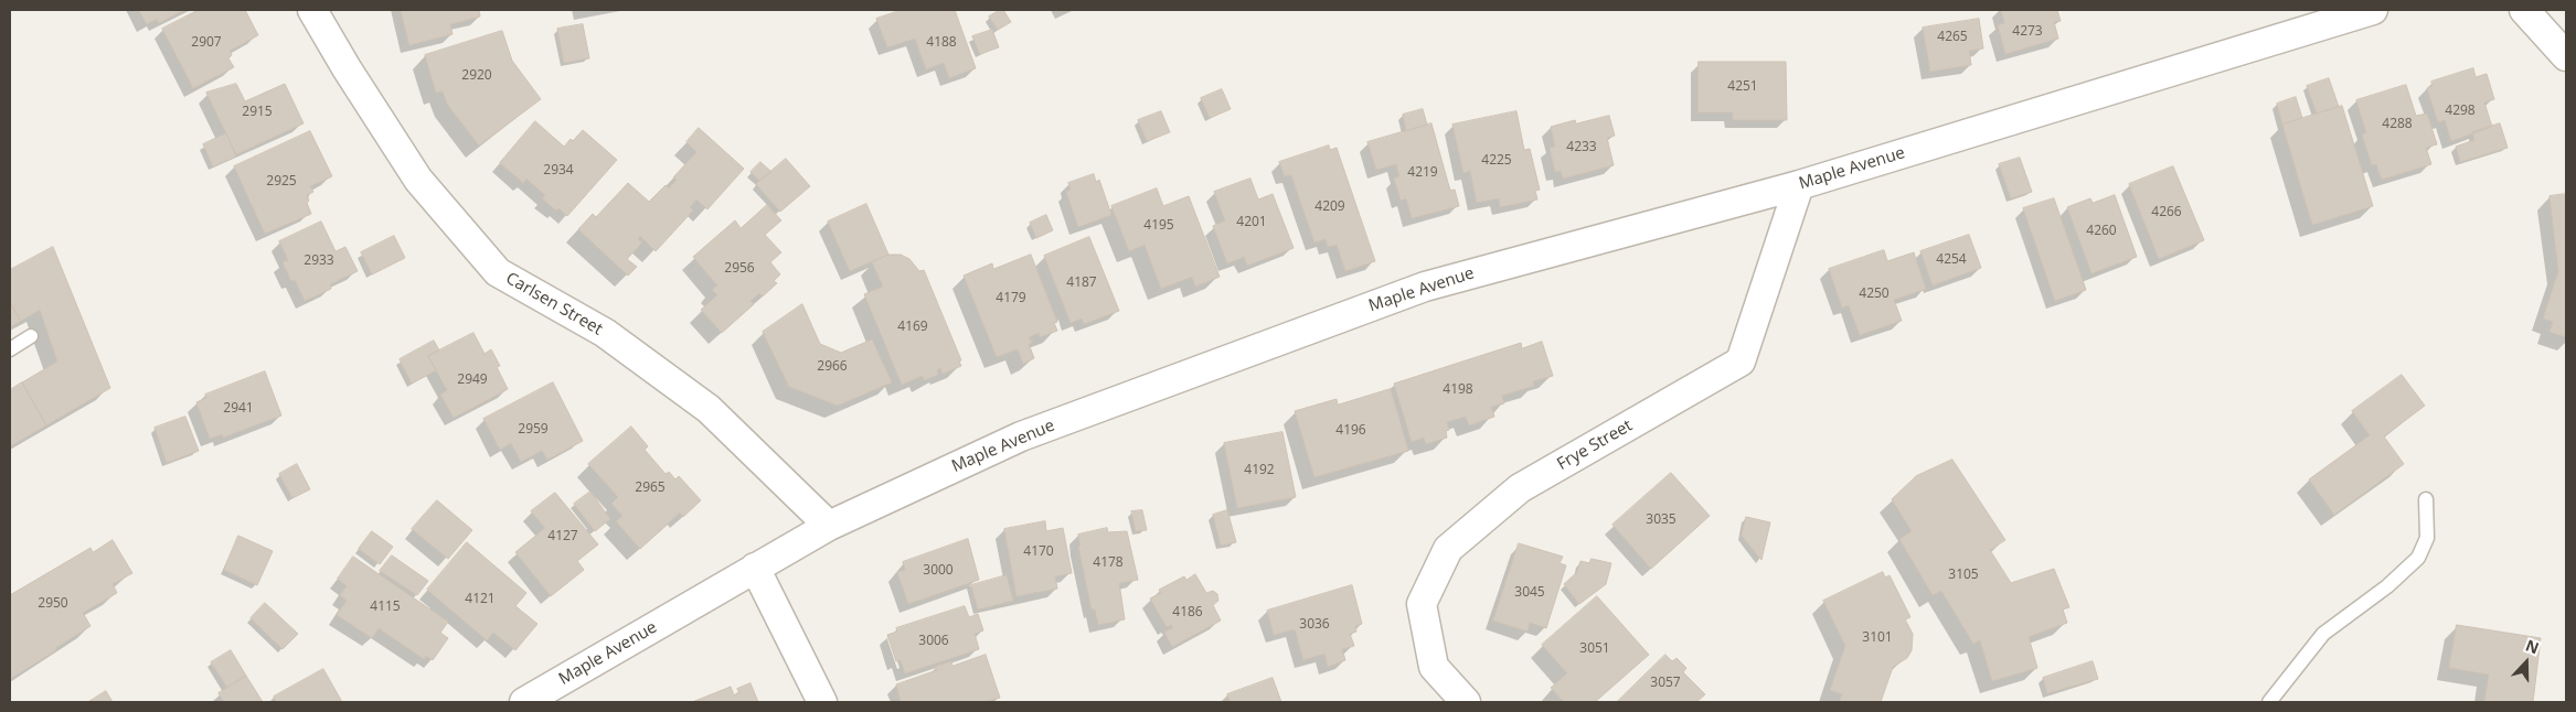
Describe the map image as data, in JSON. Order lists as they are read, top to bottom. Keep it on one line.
{"streets":{"street":["Maple Avenue","Carlsen Street","Frye Street"]},"crossings":[["Maple Avenue","Carlsen Street"],["Maple Avenue","Frye Street"]],"house_numbers":["4273","4265","2907","4188","2920","4251","4298","2915","4288","4233","4225","2934","4219","2925","4209","4266","4201","4195","4260","4254","2933","2956","4187","4250","4179","4169","2966","2949","4198","2941","2959","4196","4192","2965","3035","4127","4170","4178","3000","3105","3045","4121","2950","4115","4186","3036","3101","3006","3051","3057"],"north":"top"}
